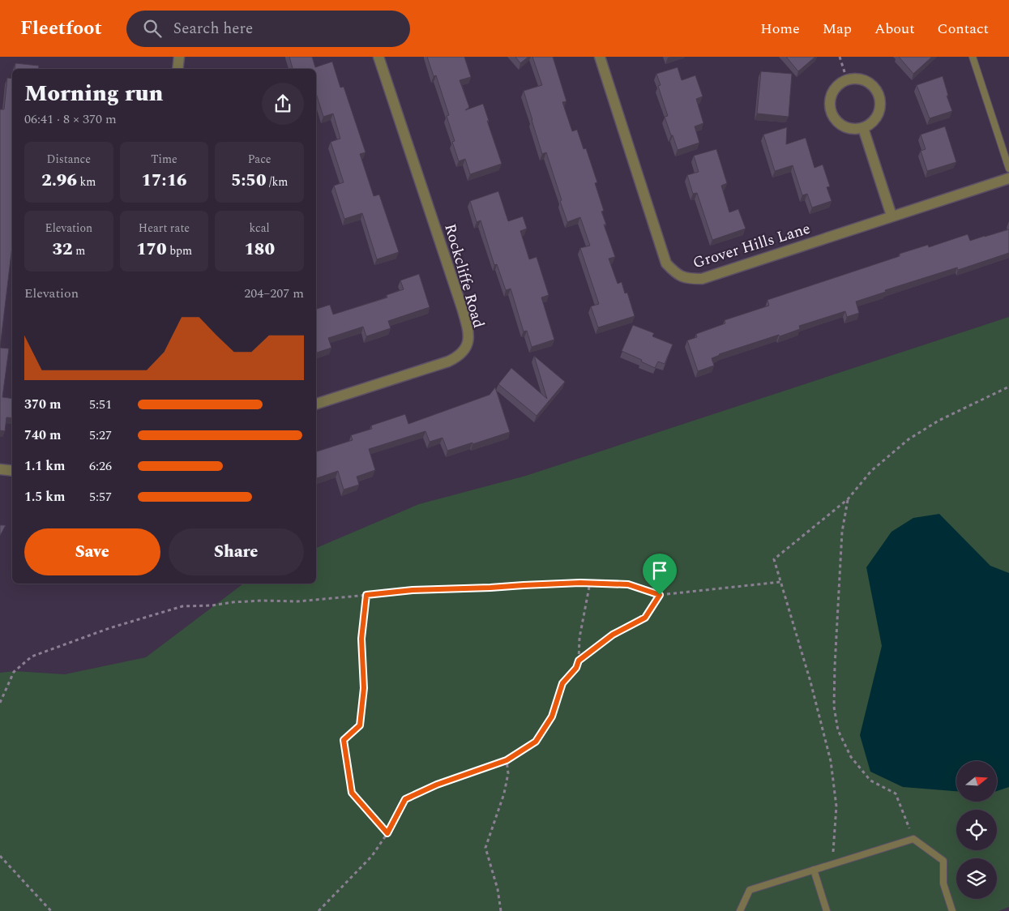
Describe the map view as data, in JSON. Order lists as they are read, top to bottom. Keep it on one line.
{"streets":{"street":["Grover Hills Lane","Rockcliffe Road"]},"north":"right","page":{"header":"Fleetfoot","search":"Search here","nav":["Home","Map","About","Contact"],"heading":["Morning run","06:41 · 8 × 370 m"],"stats":[["Distance","2.96 km"],["Time","17:16"],["Pace","5:50 /km"],["Elevation","32 m"],["Heart rate","170 bpm"],["kcal","180"]],"chart":["Elevation","204–207 m"],"list":[{"name":"370 m","note":"5:51"},{"name":"740 m","note":"5:27"},{"name":"1.1 km","note":"6:26"},{"name":"1.5 km","note":"5:57"}],"buttons":["Save","Share"]}}
